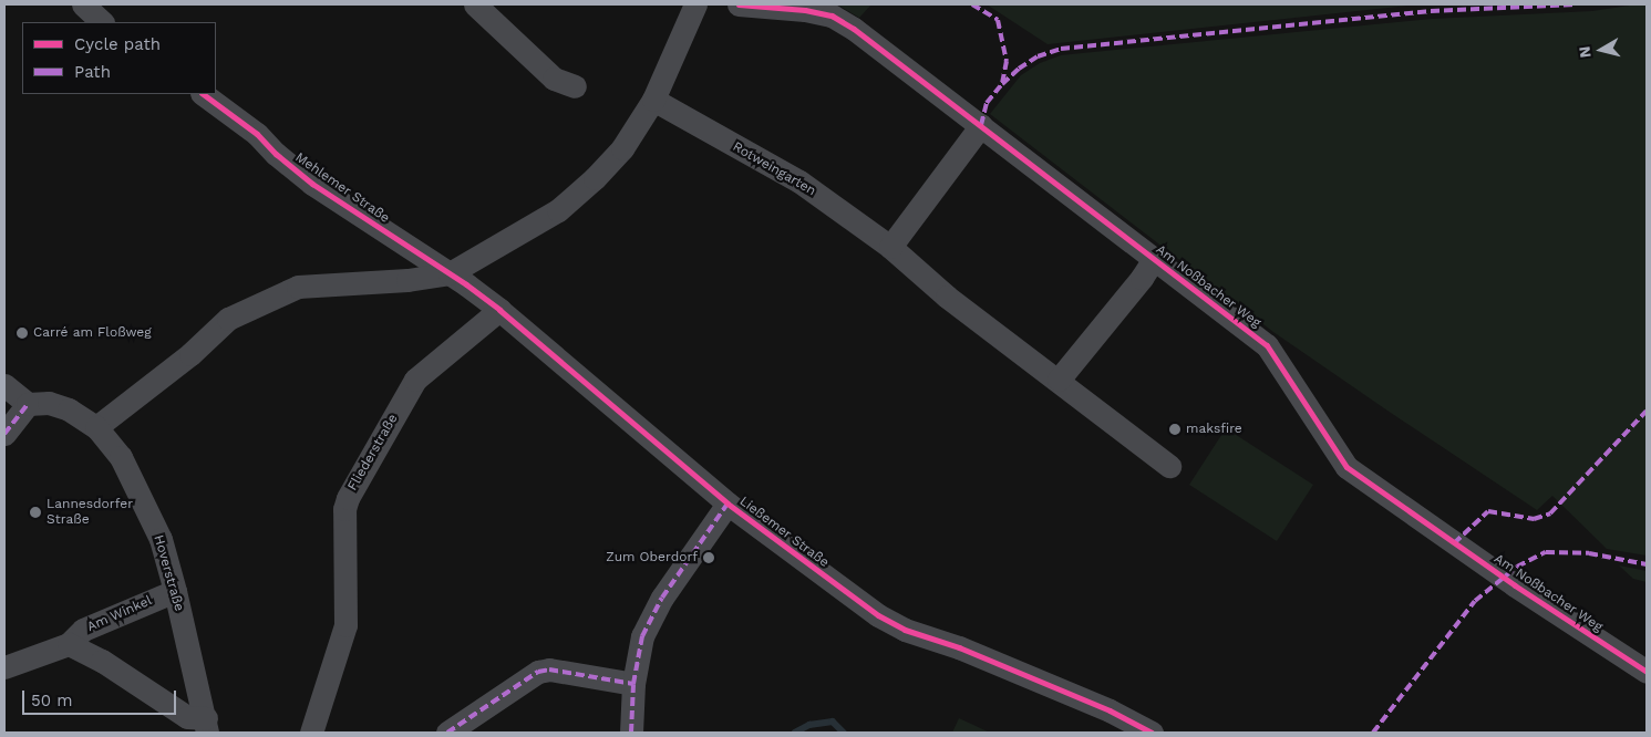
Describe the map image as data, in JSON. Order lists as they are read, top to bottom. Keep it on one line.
{"streets":{"street":["Rotweingarten","Mehlemer Straße","Am Noßbacher Weg","Fliederstraße","Ließemer Straße","Hoverstraße","Am Winkel"]},"crossings":[["Mehlemer Straße","Ließemer Straße"],["Fliederstraße","Ließemer Straße"],["Hoverstraße","Am Winkel"]],"places":["Carré am Floßweg","maksfire","Lannesdorfer Straße","Zum Oberdorf"],"legend":["Cycle path","Path"],"scale_bar":"50 m","north":"left"}
